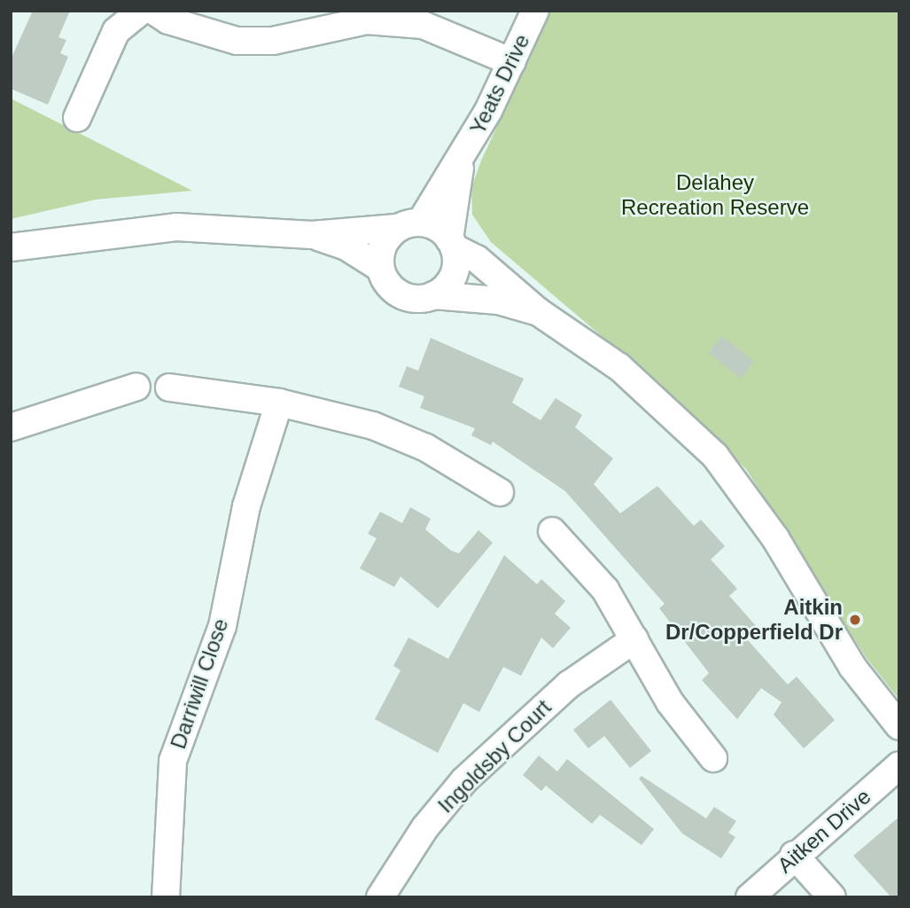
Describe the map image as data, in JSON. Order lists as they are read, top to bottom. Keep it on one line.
{"streets":{"street":["Yeats Drive","Darriwill Close","Ingoldsby Court","Aitken Drive"]},"parks":["Delahey Recreation Reserve"],"places":["Aitkin Dr/Copperfield Dr"]}
